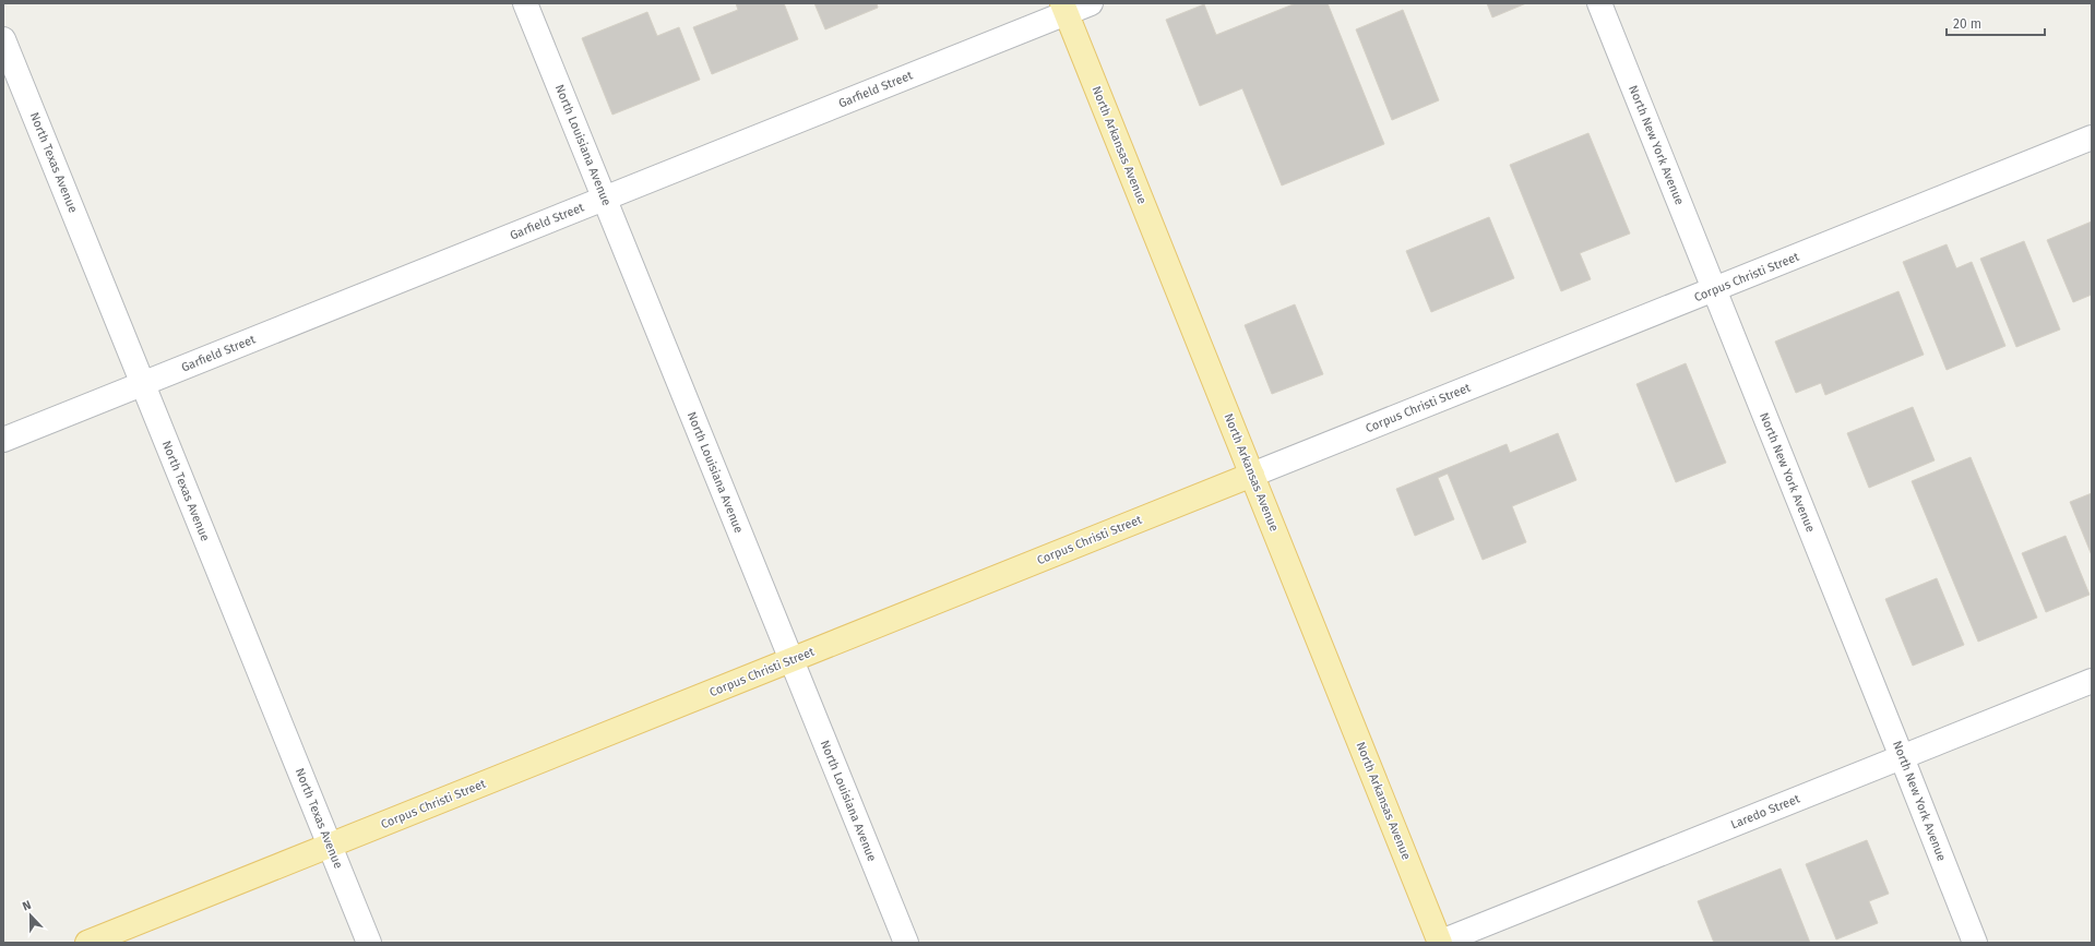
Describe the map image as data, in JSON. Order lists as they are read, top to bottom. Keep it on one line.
{"streets":{"main road":["North Arkansas Avenue","Corpus Christi Street"],"street":["Garfield Street","North Louisiana Avenue","North New York Avenue","North Texas Avenue","Laredo Street"]},"crossings":[["Garfield Street","North Louisiana Avenue"],["Garfield Street","North Arkansas Avenue"],["Garfield Street","North Texas Avenue"],["North Louisiana Avenue","Corpus Christi Street"],["North Arkansas Avenue","Corpus Christi Street"],["North Arkansas Avenue","Laredo Street"],["North New York Avenue","Corpus Christi Street"],["North New York Avenue","Laredo Street"],["North Texas Avenue","Corpus Christi Street"]],"scale_bar":"20 m","north":"top"}
